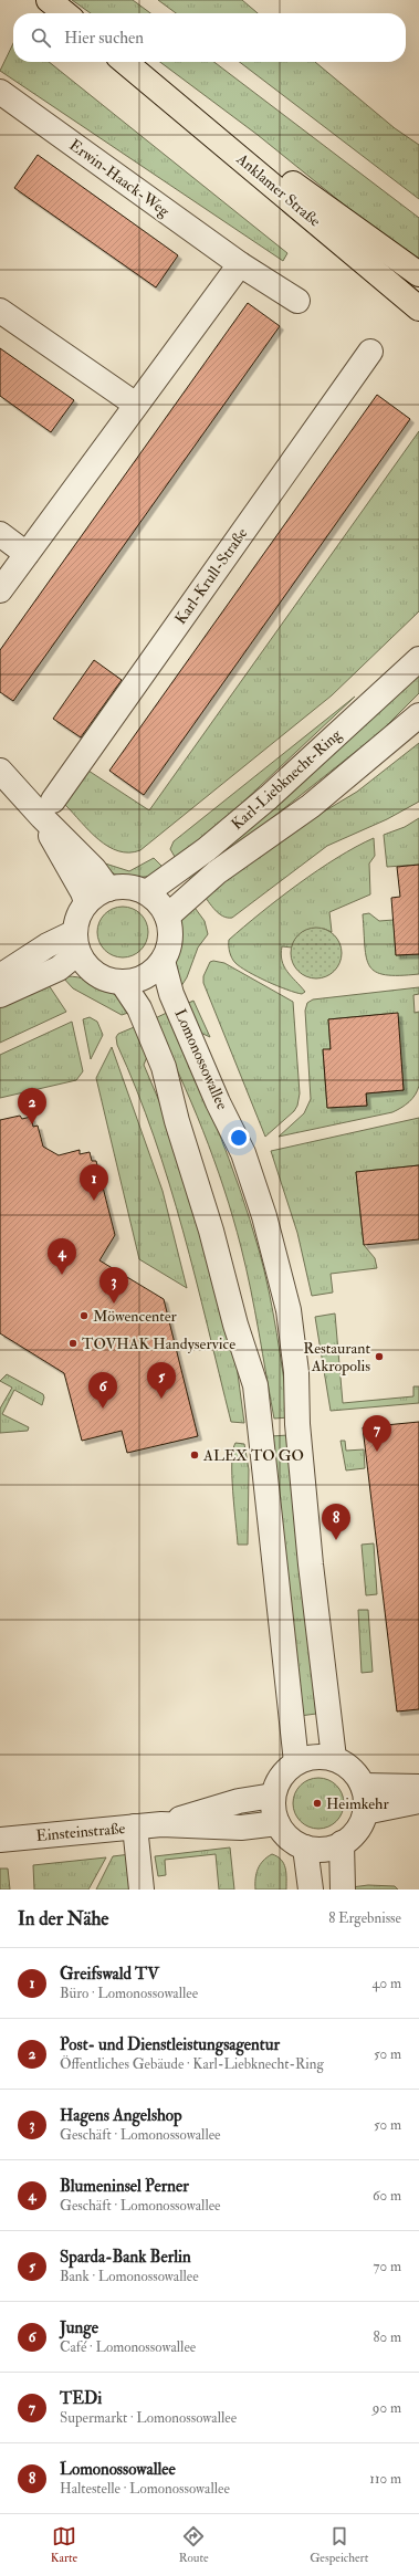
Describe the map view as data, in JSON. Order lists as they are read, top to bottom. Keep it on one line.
{"streets":{"main road":["Anklamer Straße"],"street":["Erwin-Haack-Weg","Karl-Krull-Straße","Karl-Liebknecht-Ring","Lomonossowallee","Einsteinstraße"]},"crossings":[["Karl-Liebknecht-Ring","Lomonossowallee"],["Lomonossowallee","Einsteinstraße"]],"places":["Möwencenter","TOVHAK Handyservice","Restaurant Akropolis","ALEX TO GO","Heimkehr"],"page":{"search":"Hier suchen","pins":["2","1","4","3","5","6","7","8"],"heading":["In der Nähe","8 Ergebnisse"],"list":[{"mark":"1","name":"Greifswald TV","note":"Büro · Lomonossowallee","value":"40 m"},{"mark":"2","name":"Post- und Dienstleistungsagentur","note":"Öffentliches Gebäude · Karl-Liebknecht-Ring","value":"50 m"},{"mark":"3","name":"Hagens Angelshop","note":"Geschäft · Lomonossowallee","value":"50 m"},{"mark":"4","name":"Blumeninsel Perner","note":"Geschäft · Lomonossowallee","value":"60 m"},{"mark":"5","name":"Sparda-Bank Berlin","note":"Bank · Lomonossowallee","value":"70 m"},{"mark":"6","name":"Junge","note":"Café · Lomonossowallee","value":"80 m"},{"mark":"7","name":"TEDi","note":"Supermarkt · Lomonossowallee","value":"90 m"},{"mark":"8","name":"Lomonossowallee","note":"Haltestelle · Lomonossowallee","value":"110 m"}],"nav":["Karte","Route","Gespeichert"]}}
